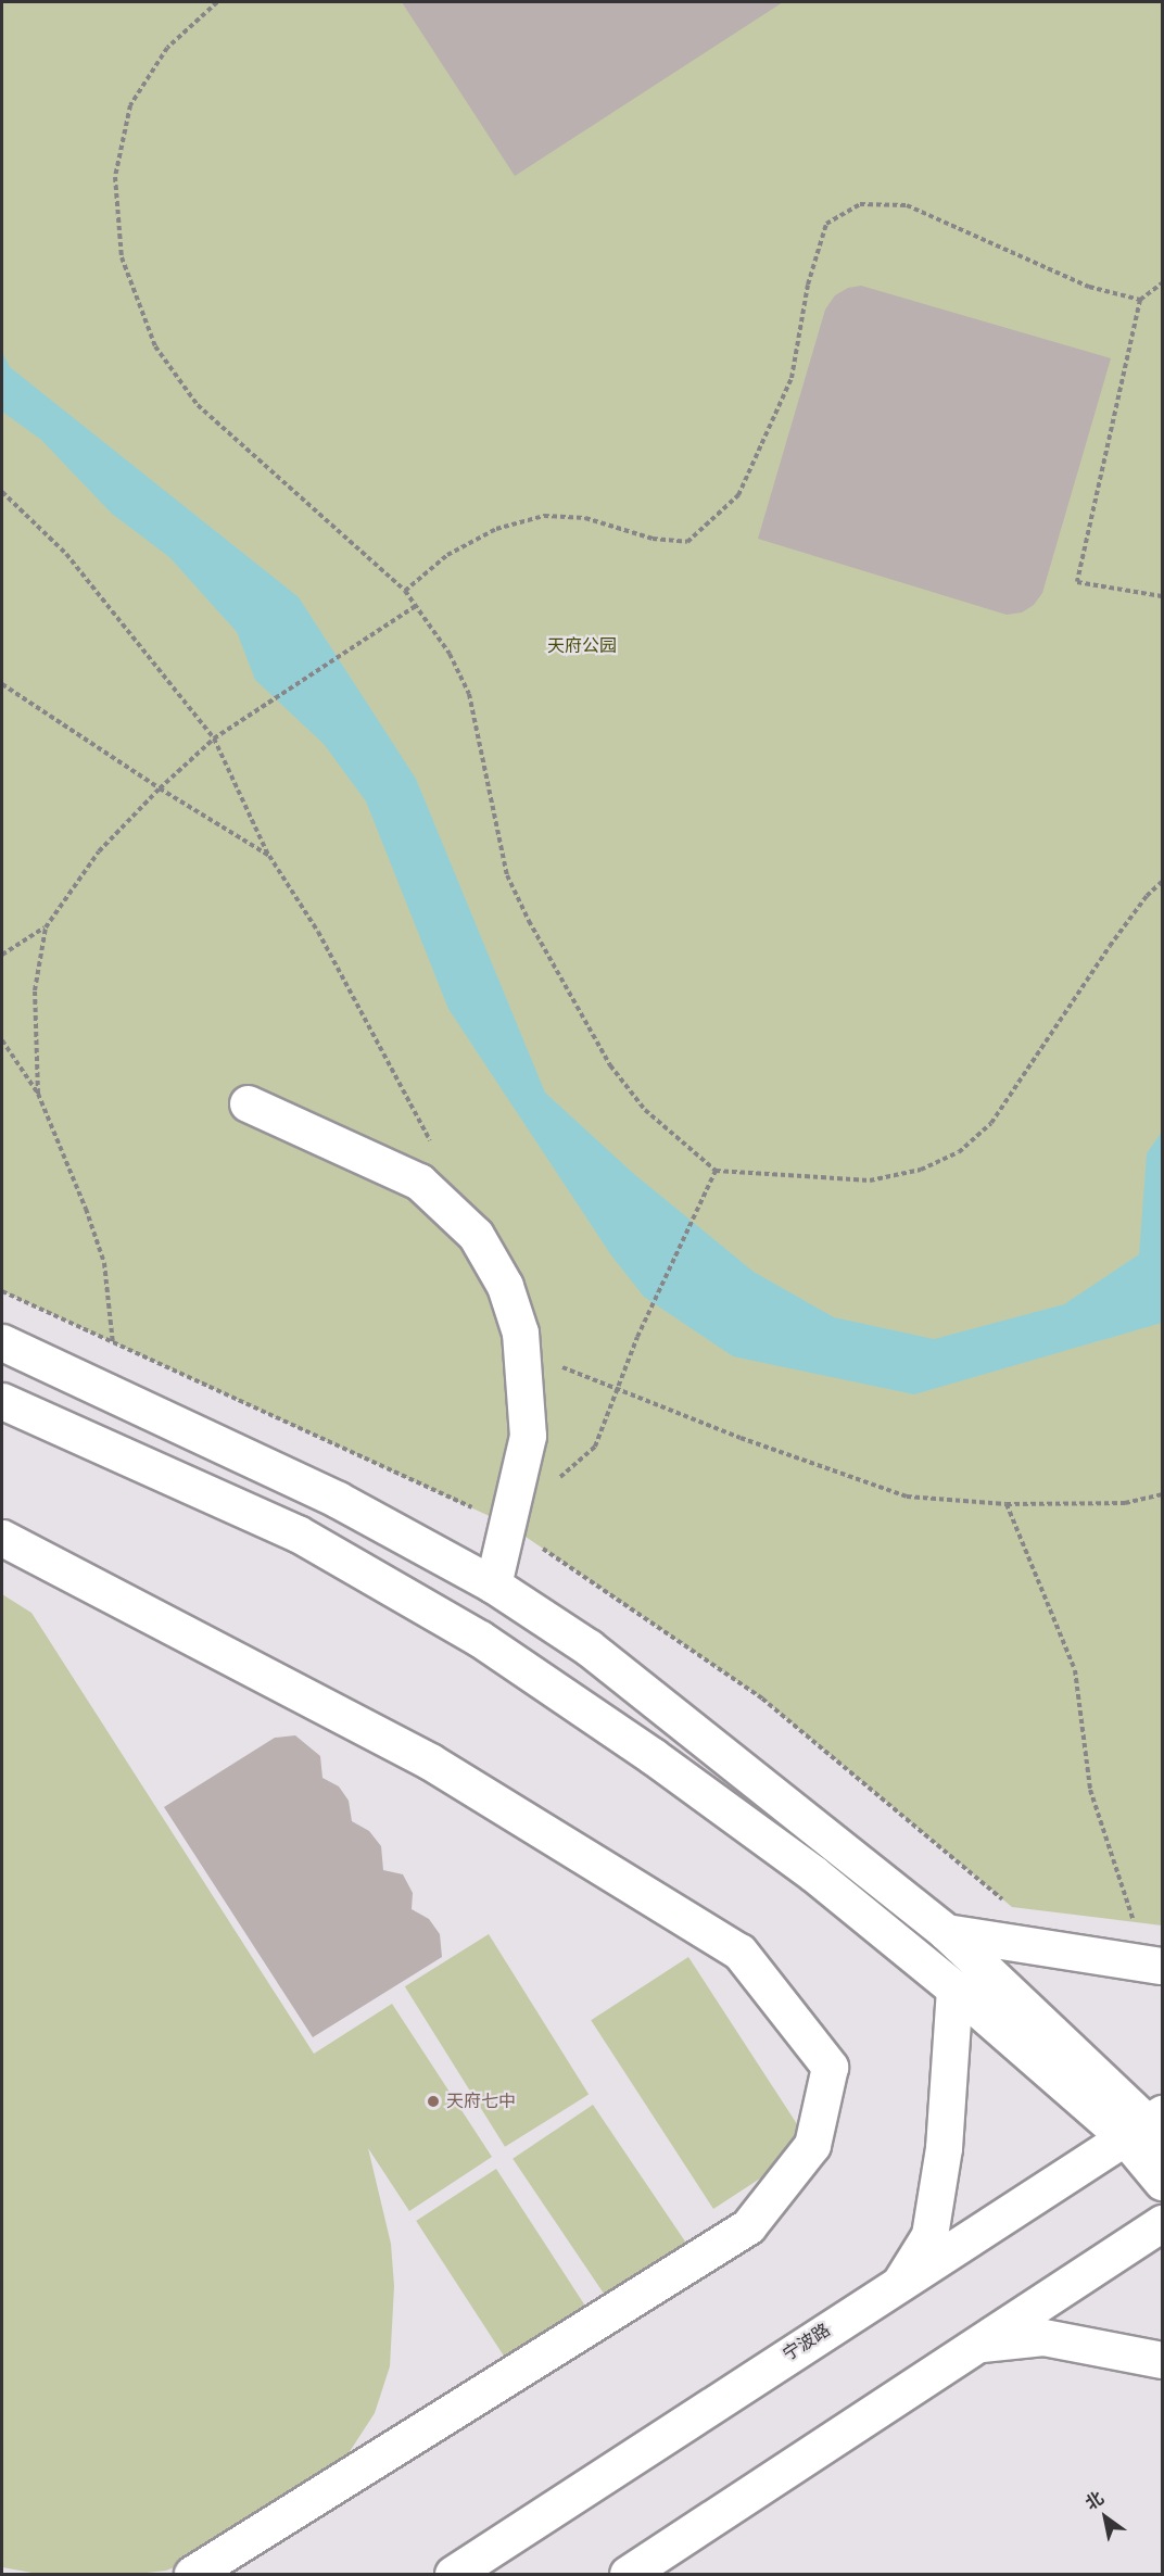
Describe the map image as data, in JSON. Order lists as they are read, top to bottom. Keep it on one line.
{"streets":{"street":["宁波路"]},"parks":["天府公园"],"places":["天府七中"],"north":"top left"}
